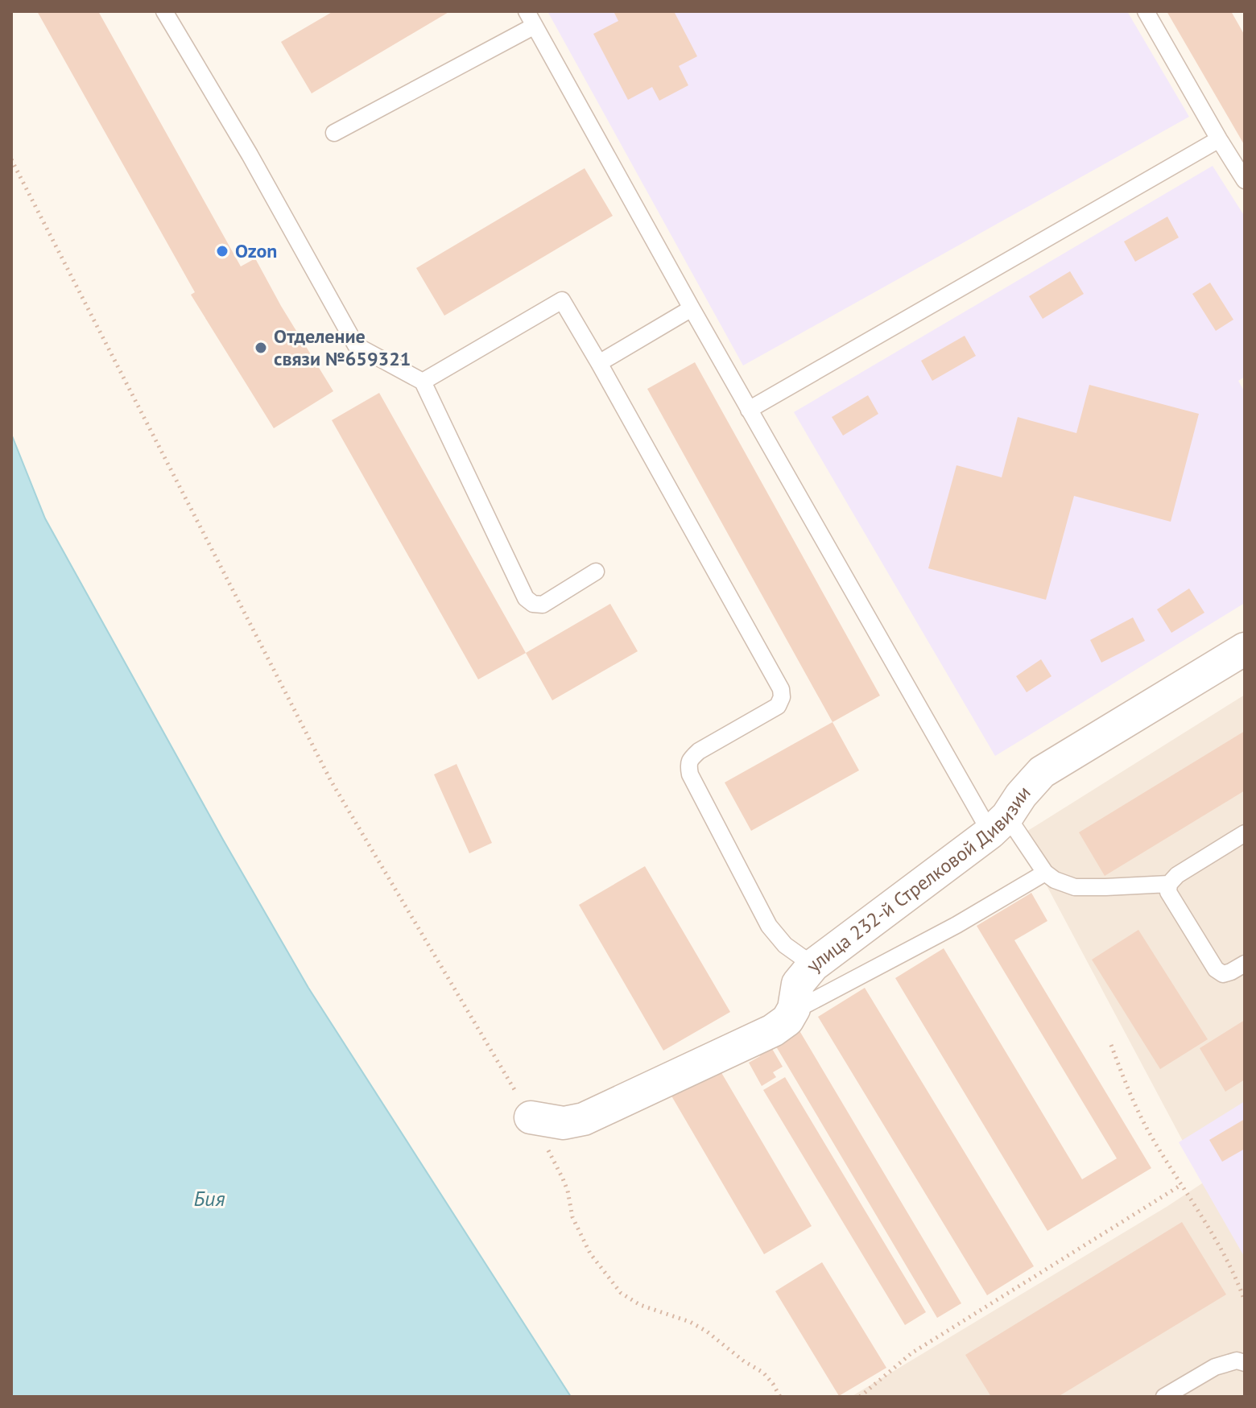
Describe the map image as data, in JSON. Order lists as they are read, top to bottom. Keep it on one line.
{"streets":{"street":["улица 232-й Стрелковой Дивизии"]},"water":["Бия"],"places":["Ozon","Отделение связи №659321"]}
